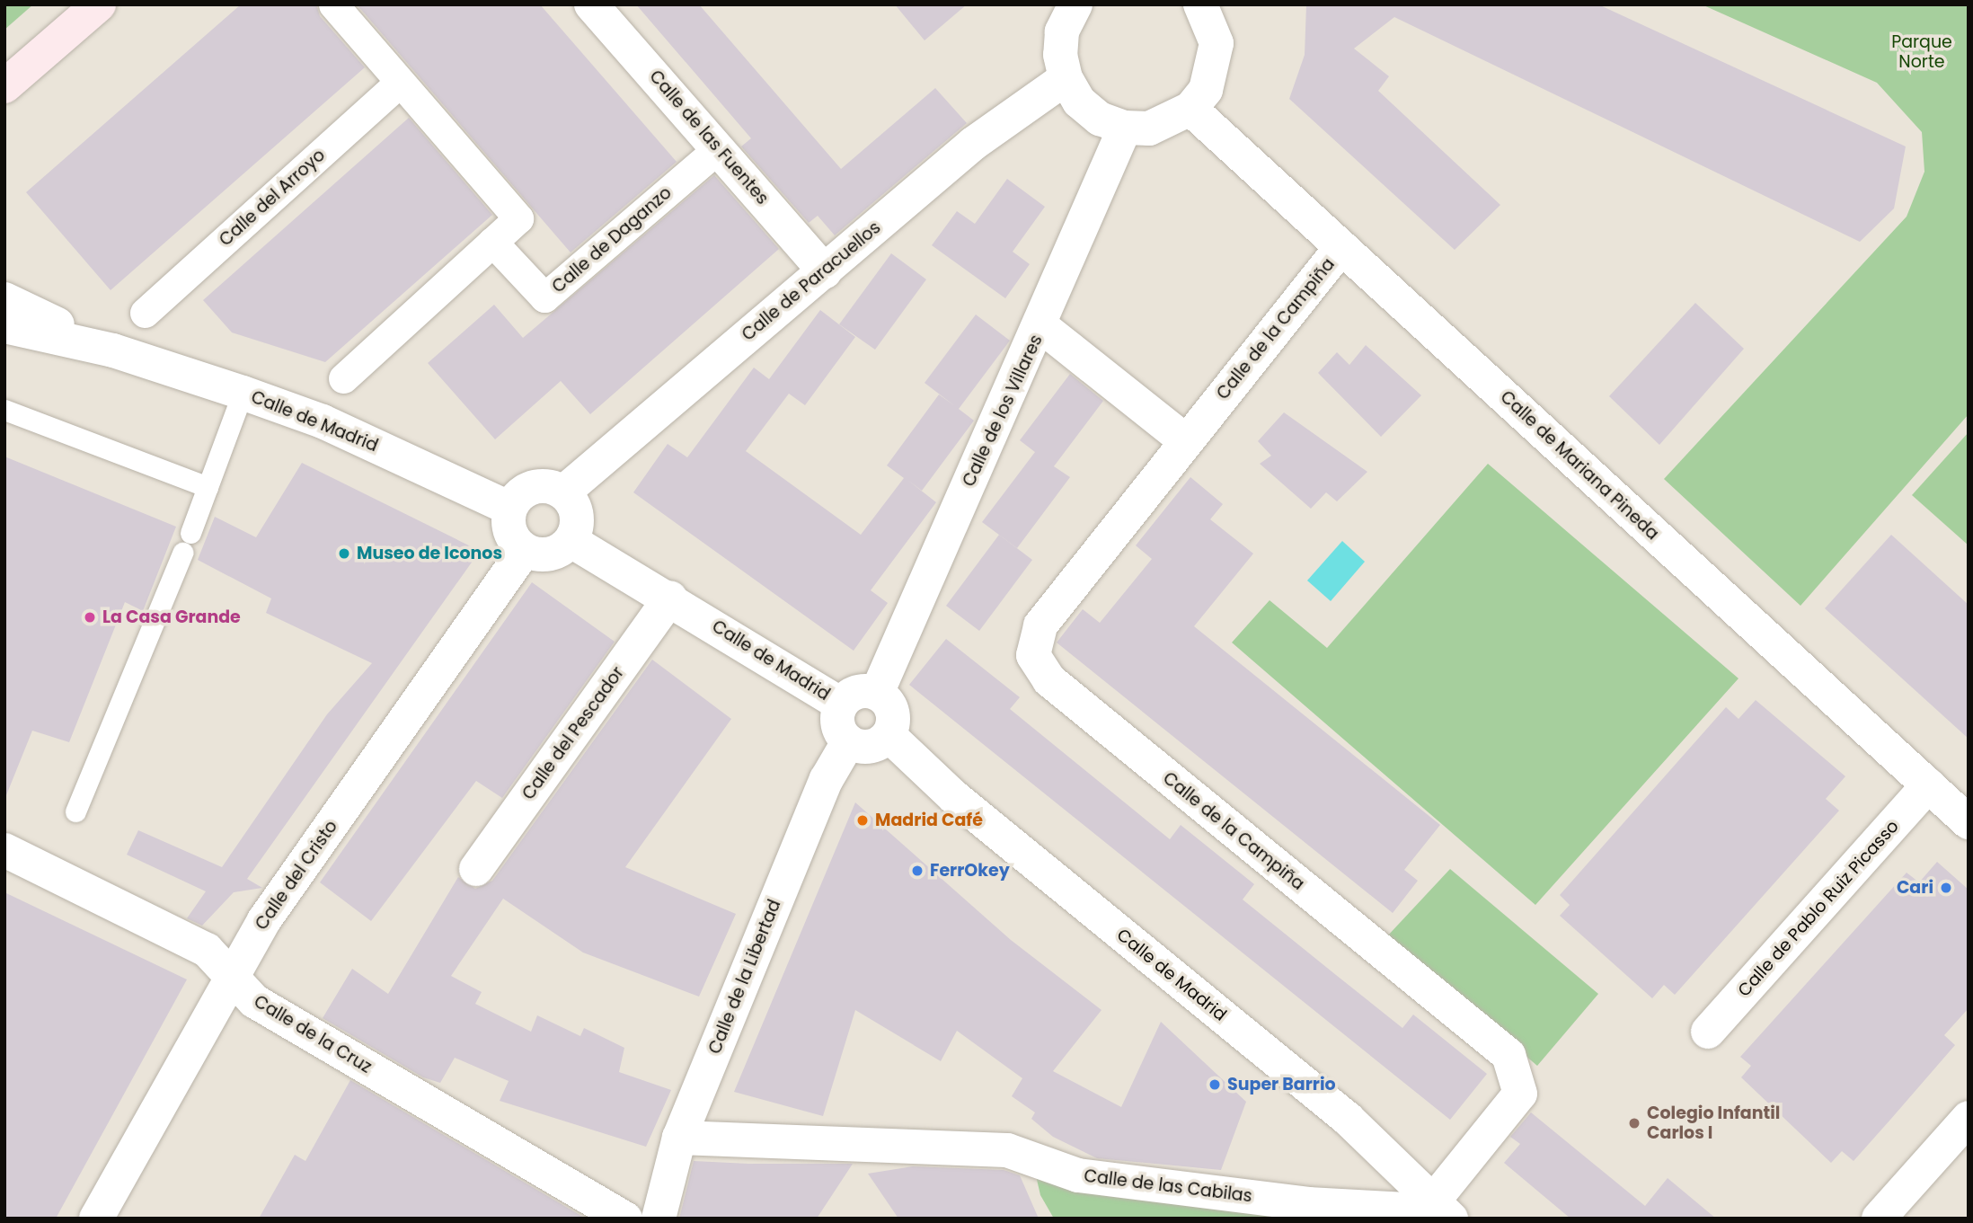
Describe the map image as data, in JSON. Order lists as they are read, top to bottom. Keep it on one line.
{"streets":{"street":["Calle de las Fuentes","Calle del Arroyo","Calle de Daganzo","Calle de Paracuellos","Calle de la Campiña","Calle de los Villares","Calle de Madrid","Calle de Mariana Pineda","Calle del Pescador","Calle del Cristo","Calle de Pablo Ruiz Picasso","Calle de la Libertad","Calle de la Cruz","Calle de las Cabilas"]},"crossings":[["Calle de las Fuentes","Calle de Daganzo"],["Calle de las Fuentes","Calle de Paracuellos"],["Calle de Paracuellos","Calle de Madrid"],["Calle de Paracuellos","Calle del Cristo"],["Calle de la Campiña","Calle de Madrid"],["Calle de la Campiña","Calle de Mariana Pineda"],["Calle de la Campiña","Calle de las Cabilas"],["Calle de los Villares","Calle de Madrid"],["Calle de los Villares","Calle de la Libertad"],["Calle de Madrid","Calle del Pescador"],["Calle de Madrid","Calle del Cristo"],["Calle de Madrid","Calle de la Libertad"],["Calle de Madrid","Calle de las Cabilas"],["Calle de Mariana Pineda","Calle de Pablo Ruiz Picasso"],["Calle del Cristo","Calle de la Cruz"],["Calle de la Libertad","Calle de las Cabilas"]],"parks":["Parque Norte"],"places":["Museo de Iconos","La Casa Grande","Madrid Café","FerrOkey","Cari","Super Barrio","Colegio Infantil Carlos I"]}
